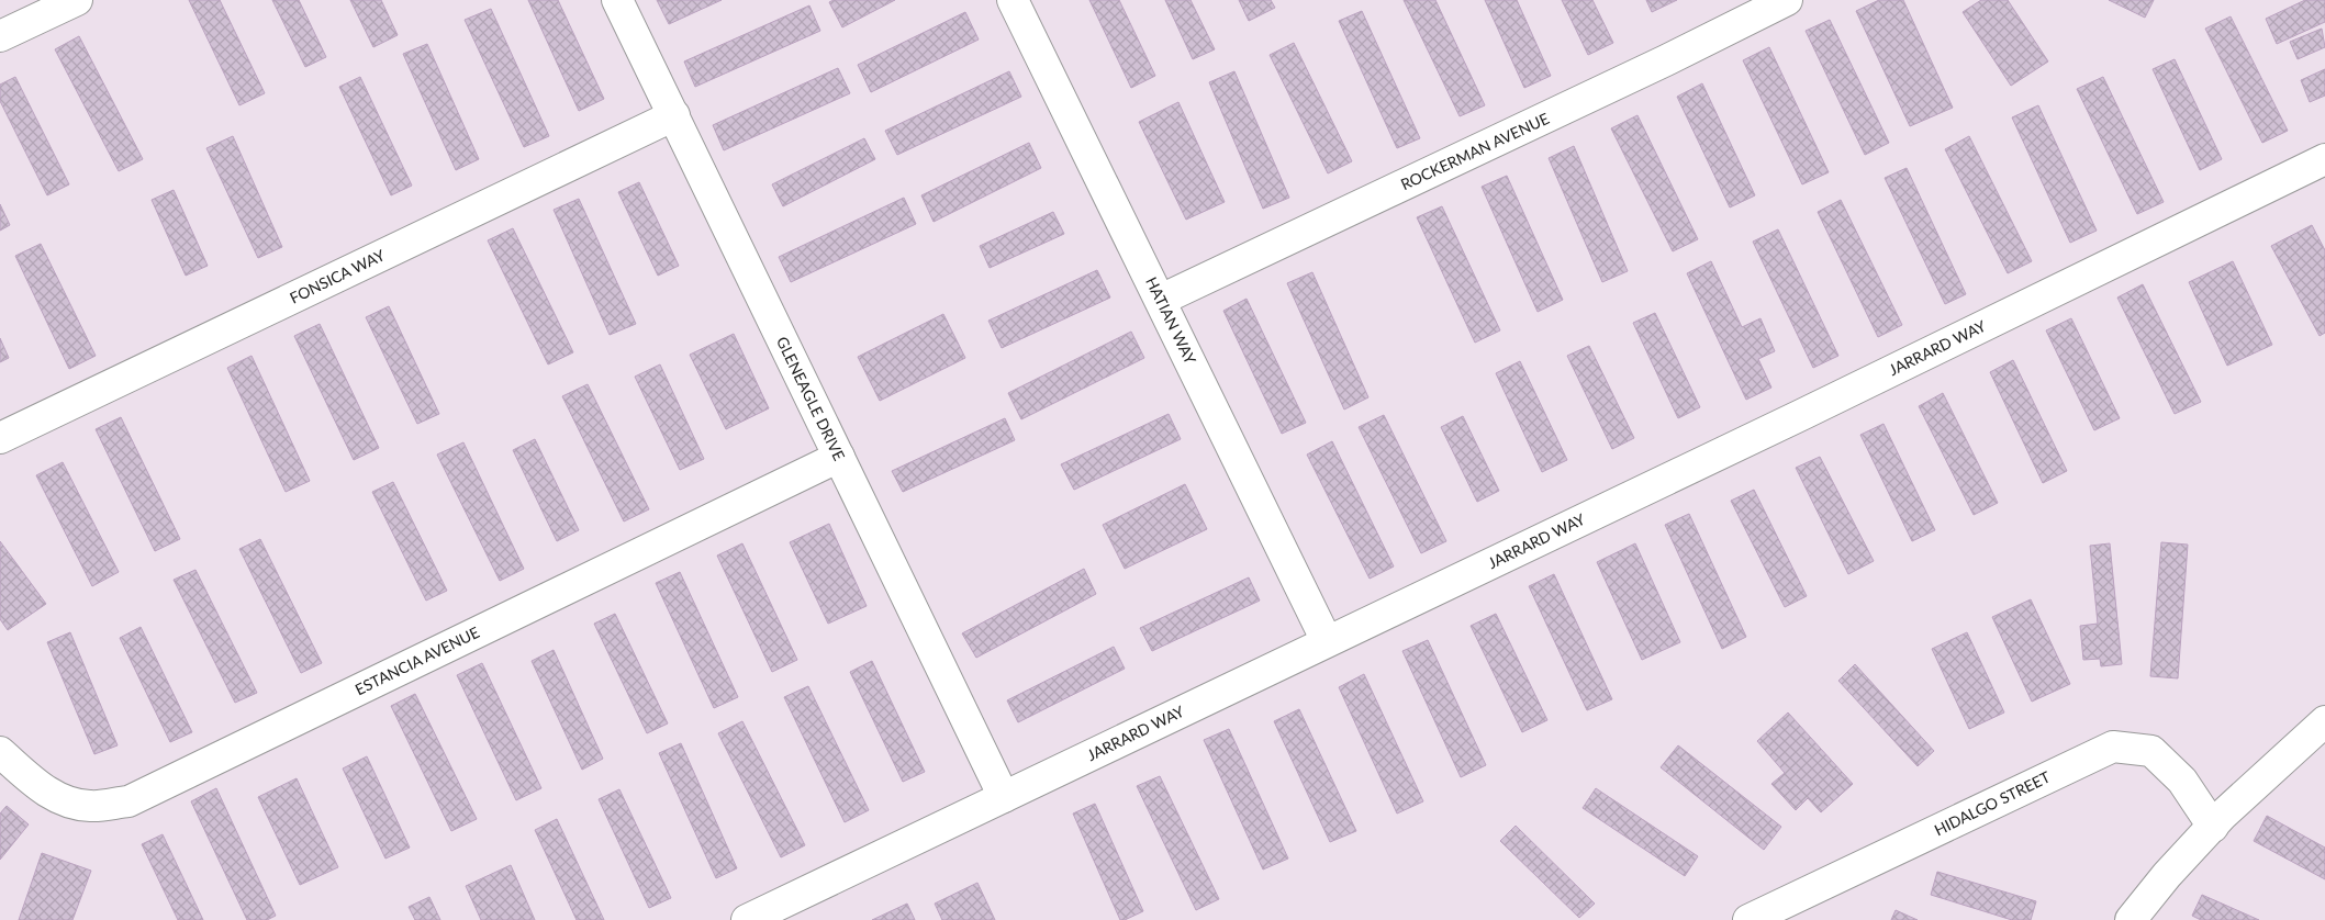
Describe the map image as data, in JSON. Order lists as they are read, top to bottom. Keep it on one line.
{"streets":{"street":["ROCKERMAN AVENUE","FONSICA WAY","HATIAN WAY","JARRARD WAY","GLENEAGLE DRIVE","ESTANCIA AVENUE","HIDALGO STREET"]},"crossings":[["ROCKERMAN AVENUE","HATIAN WAY"],["FONSICA WAY","GLENEAGLE DRIVE"],["HATIAN WAY","JARRARD WAY"],["JARRARD WAY","GLENEAGLE DRIVE"],["GLENEAGLE DRIVE","ESTANCIA AVENUE"]]}
